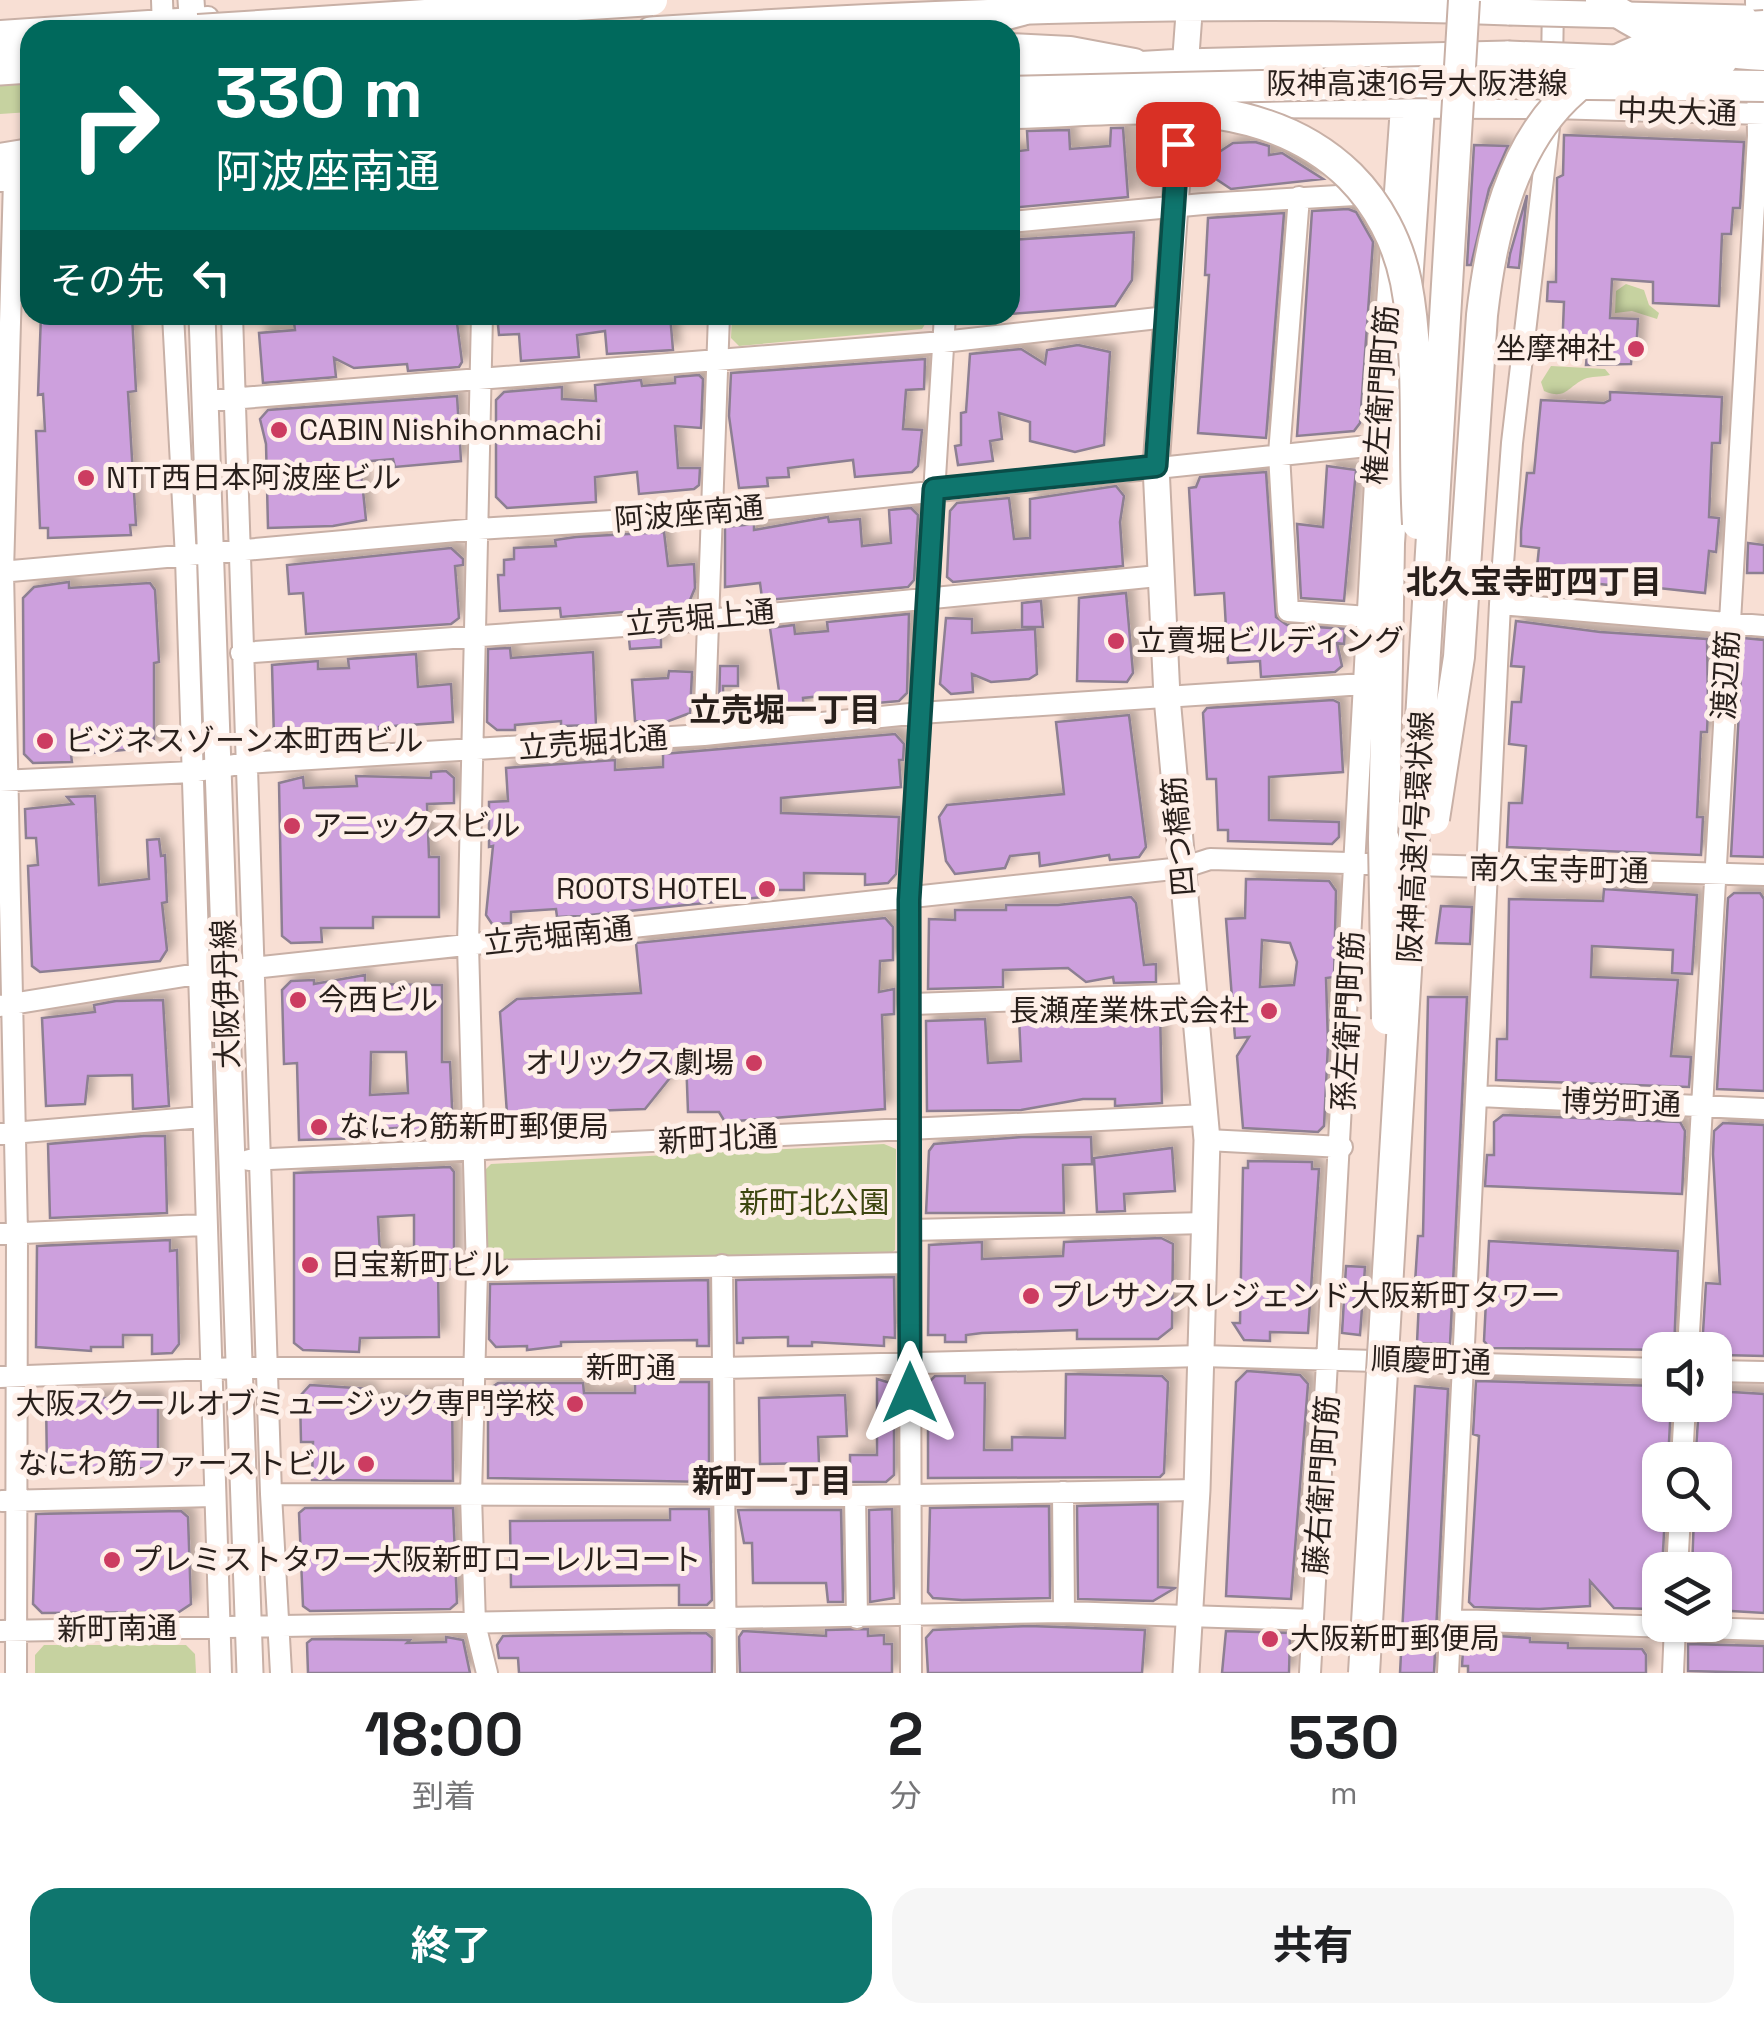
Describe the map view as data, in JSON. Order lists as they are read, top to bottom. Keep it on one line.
{"streets":{"highway":["阪神高速16号大阪港線","阪神高速1号環状線"],"main road":["中央大通","四つ橋筋","大阪伊丹線"],"street":["権左衛門町筋","阿波座南通","立売堀上通","渡辺筋","立売堀北通","南久宝寺町通","立売堀南通","孫左衛門町筋","博労町通","新町北通","順慶町通","新町通","藤右衛門町筋","新町南通"]},"crossings":[["阪神高速16号大阪港線","中央大通"],["阪神高速16号大阪港線","渡辺筋"],["中央大通","渡辺筋"],["中央大通","四つ橋筋"],["権左衛門町筋","阿波座南通"],["権左衛門町筋","立売堀北通"],["権左衛門町筋","孫左衛門町筋"],["阿波座南通","四つ橋筋"],["阿波座南通","大阪伊丹線"],["立売堀上通","四つ橋筋"],["渡辺筋","南久宝寺町通"],["渡辺筋","博労町通"],["立売堀北通","四つ橋筋"],["立売堀北通","大阪伊丹線"],["立売堀北通","孫左衛門町筋"],["四つ橋筋","立売堀南通"],["四つ橋筋","新町北通"],["四つ橋筋","順慶町通"],["四つ橋筋","新町通"],["四つ橋筋","新町南通"],["南久宝寺町通","立売堀南通"],["南久宝寺町通","孫左衛門町筋"],["立売堀南通","大阪伊丹線"],["立売堀南通","孫左衛門町筋"],["大阪伊丹線","新町北通"],["大阪伊丹線","新町通"],["大阪伊丹線","新町南通"],["孫左衛門町筋","新町北通"],["孫左衛門町筋","順慶町通"],["孫左衛門町筋","藤右衛門町筋"],["順慶町通","新町通"],["順慶町通","藤右衛門町筋"],["藤右衛門町筋","新町南通"]],"districts":["北久宝寺町四丁目","立売堀一丁目","新町一丁目"],"parks":["新町北公園"],"places":["坐摩神社","CABIN Nishihonmachi","NTT西日本阿波座ビル","立賣堀ビルディング","ビジネスゾーン本町西ビル","アニックスビル","ROOTS HOTEL","今西ビル","長瀬産業株式会社","オリックス劇場","なにわ筋新町郵便局","日宝新町ビル","プレサンスレジェンド大阪新町タワー","大阪スクールオブミュージック専門学校","なにわ筋ファーストビル","プレミストタワー大阪新町ローレルコート","大阪新町郵便局"],"page":{"turn":["330 m","阿波座南通"],"then":"その先","eta":["18:00","到着","2","分","530","m"],"buttons":["終了","共有"]}}
